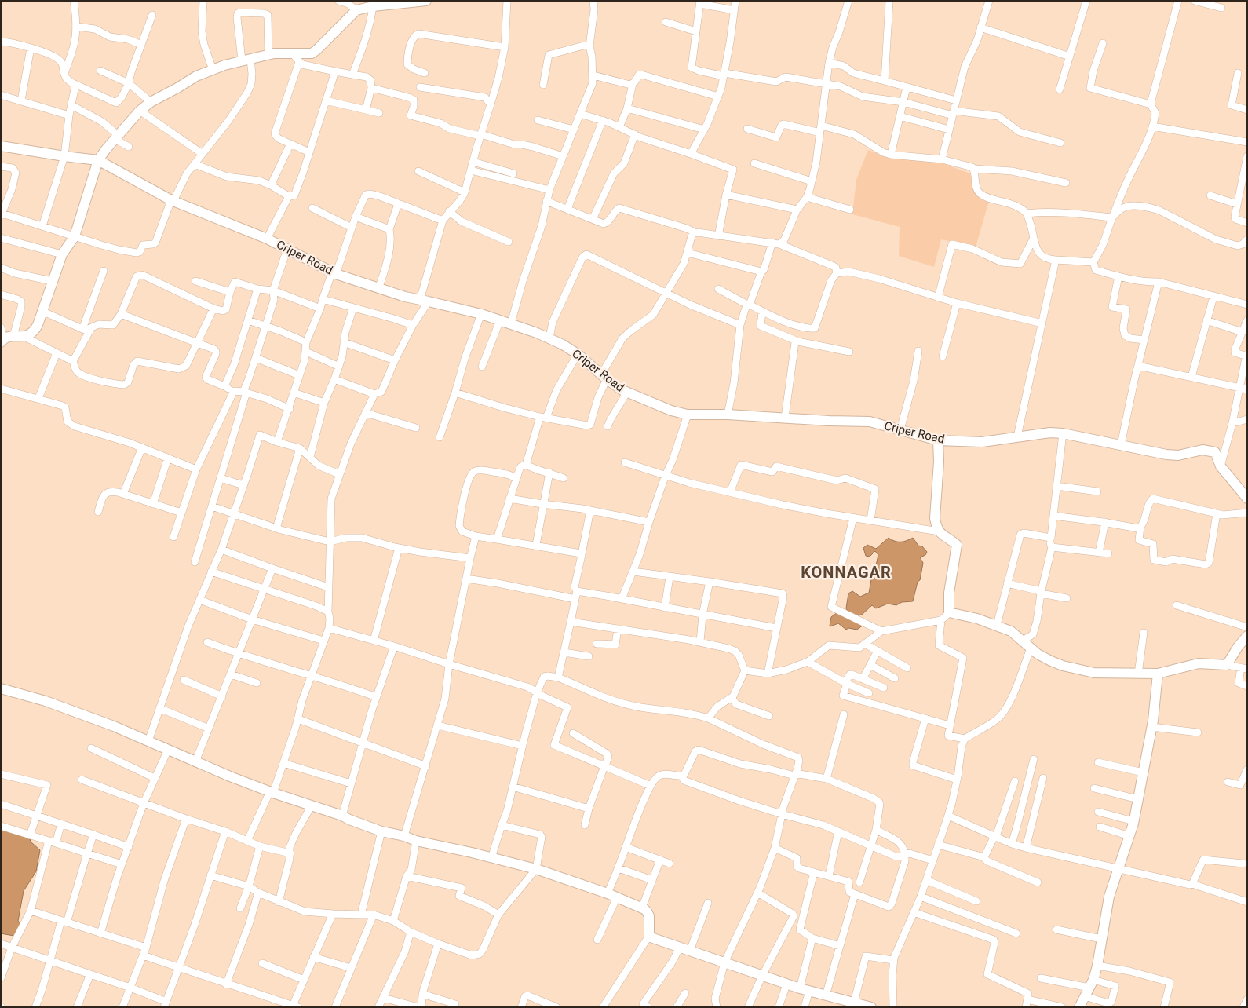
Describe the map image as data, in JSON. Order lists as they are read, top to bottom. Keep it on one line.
{"streets":{"street":["Criper Road"]},"districts":["KONNAGAR"]}
